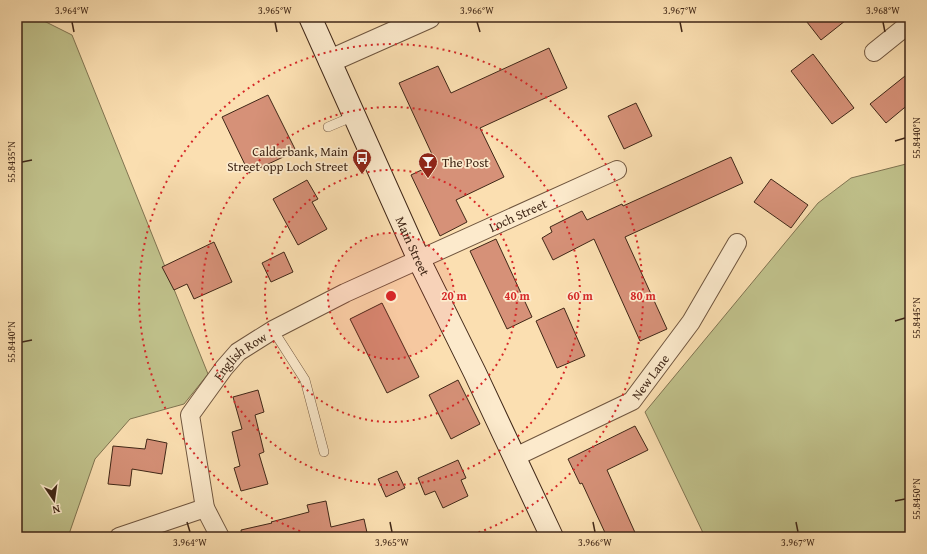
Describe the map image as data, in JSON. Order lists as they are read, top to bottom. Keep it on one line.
{"streets":{"main road":["Main Street"],"street":["Loch Street","English Row","New Lane"]},"crossings":[["Loch Street","Main Street"],["Loch Street","English Row"],["Main Street","English Row"],["Main Street","New Lane"]],"places":{"bus stop":["Calderbank, Main Street opp Loch Street"],"bar":["The Post"]},"north":"bottom","coordinates":["3.964°W","3.965°W","3.966°W","3.967°W","3.968°W","55.8440°N","55.8435°N","55.8445°N","55.8450°N"],"rings":["20 m","40 m","60 m","80 m"]}
